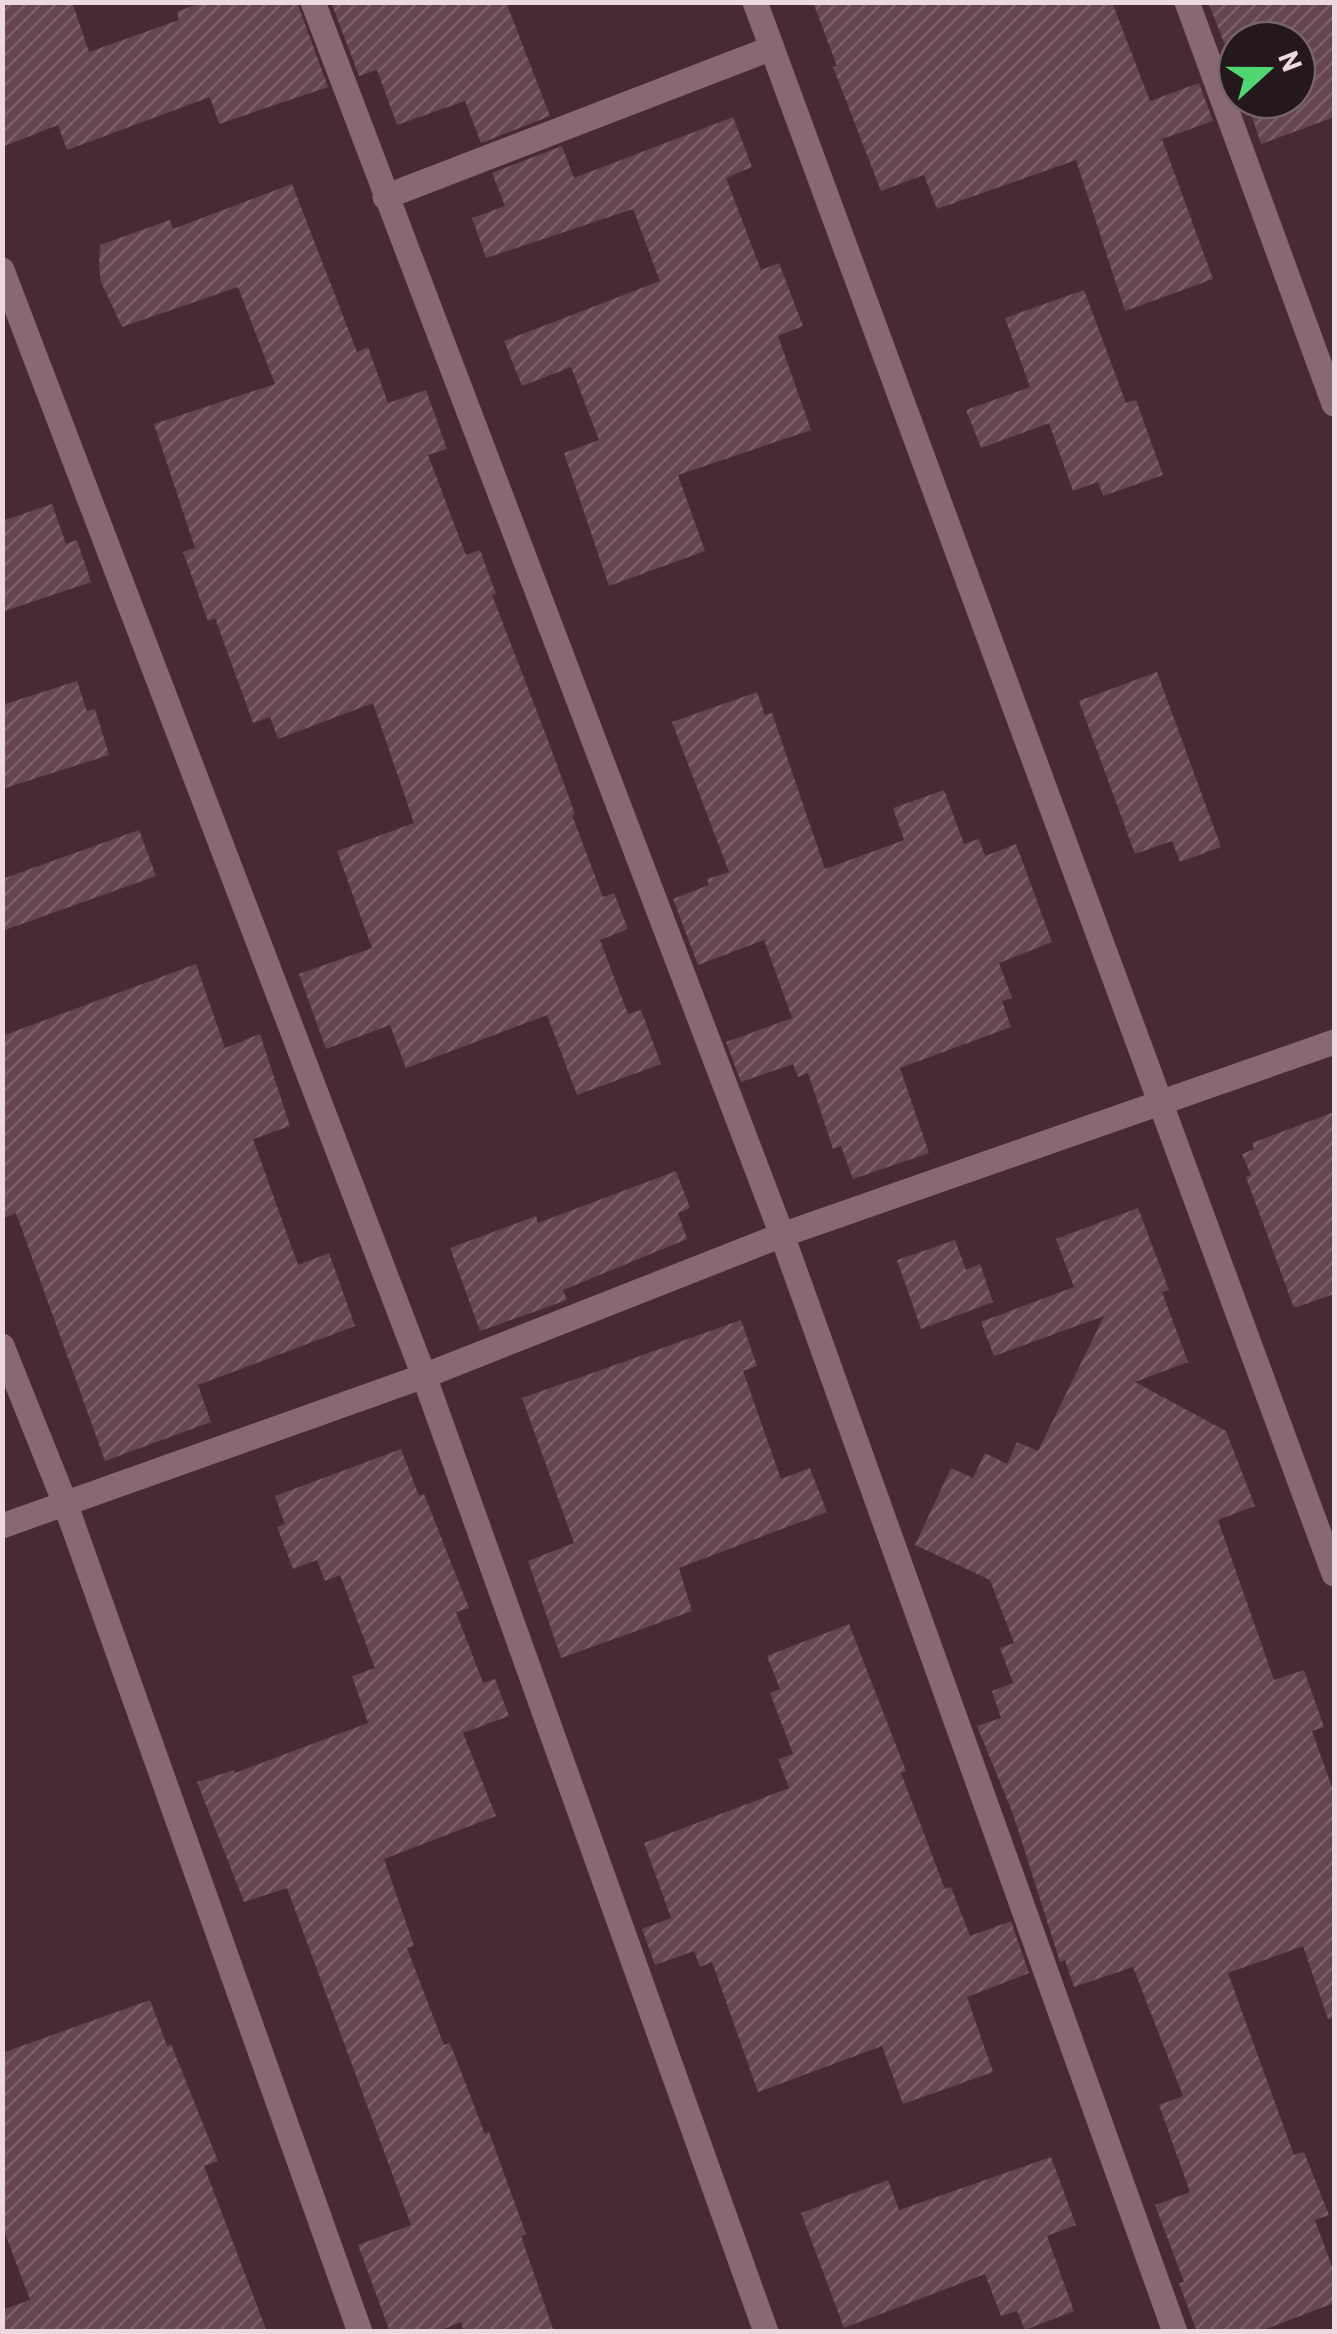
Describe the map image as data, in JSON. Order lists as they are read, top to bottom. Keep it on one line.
{"north":"right"}
